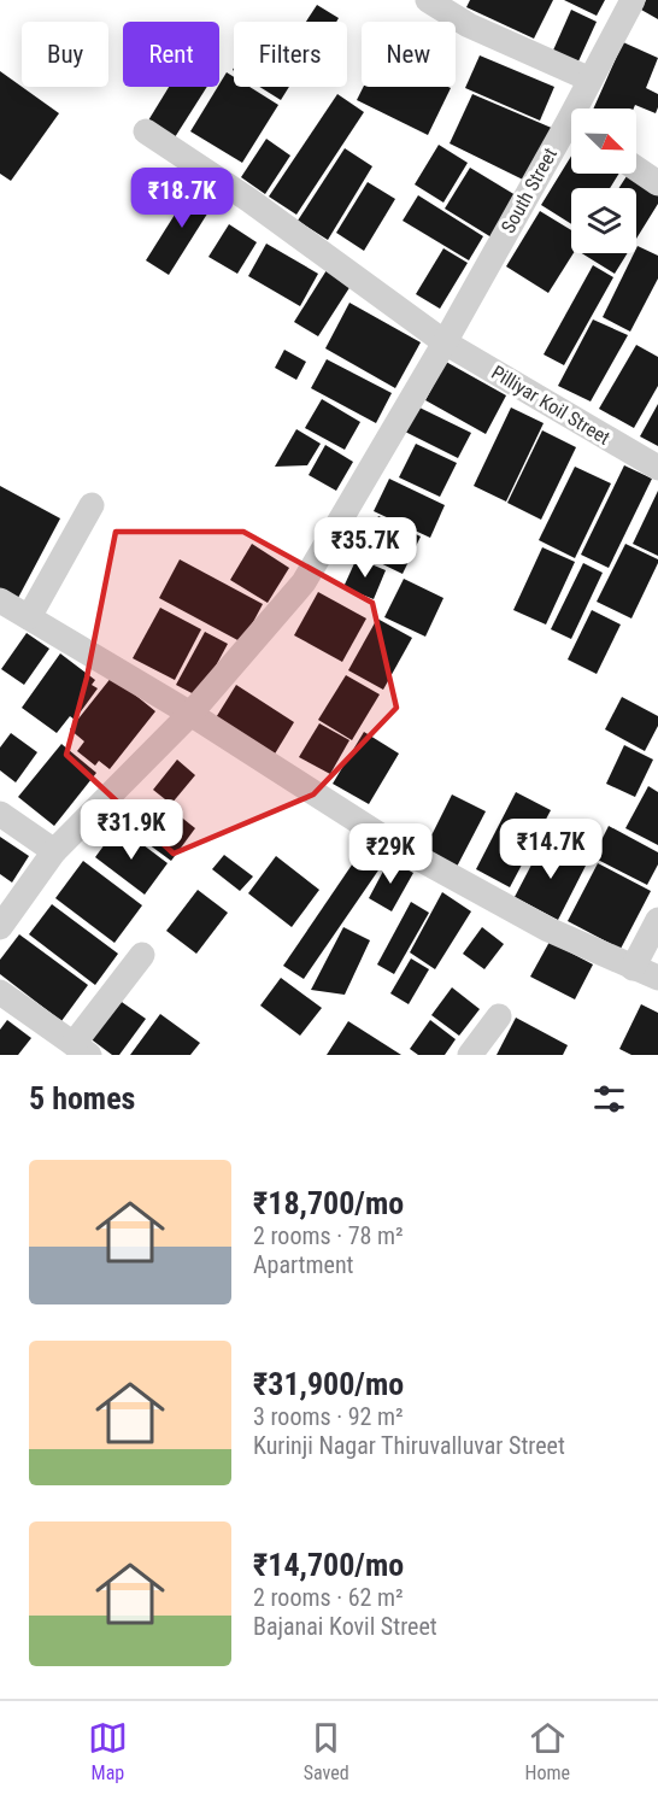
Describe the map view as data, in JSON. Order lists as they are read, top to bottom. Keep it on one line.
{"streets":{"street":["South Street","Pilliyar Koil Street"]},"crossings":[["South Street","Pilliyar Koil Street"]],"north":"bottom right","page":{"chip":["Buy","Rent","Filters","New"],"price":["₹18.7K","₹35.7K","₹31.9K","₹14.7K","₹29K"],"heading":"5 homes","list":[{"name":"₹18,700/mo","note":"2 rooms · 78 m² · Apartment"},{"name":"₹31,900/mo","note":"3 rooms · 92 m² · Kurinji Nagar Thiruvalluvar Street"},{"name":"₹14,700/mo","note":"2 rooms · 62 m² · Bajanai Kovil Street"}],"tabs":["Map","Saved","Home"]}}
